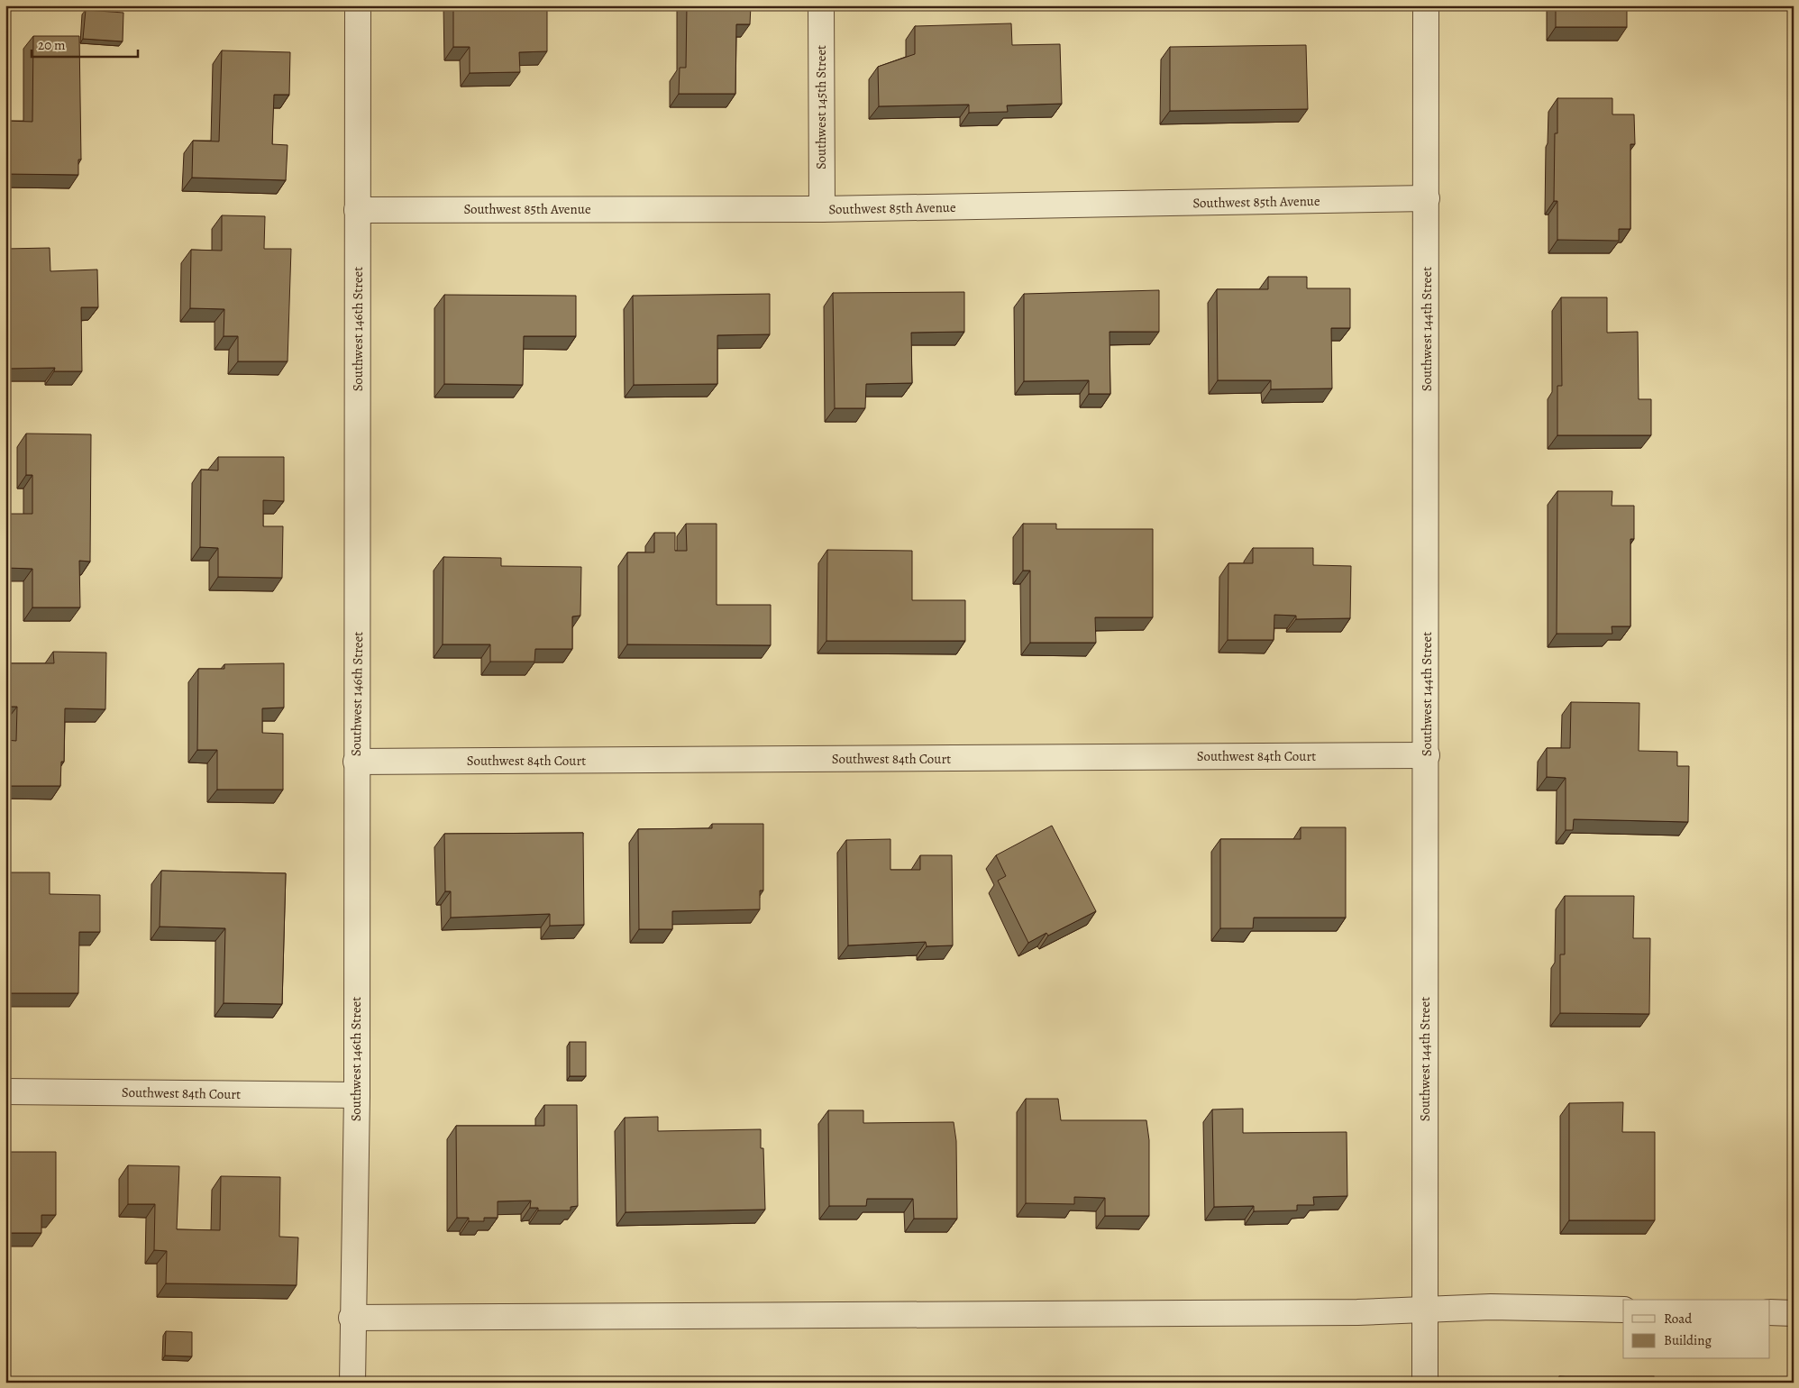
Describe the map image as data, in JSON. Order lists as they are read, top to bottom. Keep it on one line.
{"streets":{"street":["Southwest 145th Street","Southwest 85th Avenue","Southwest 146th Street","Southwest 144th Street","Southwest 84th Court"]},"crossings":[["Southwest 145th Street","Southwest 85th Avenue"],["Southwest 85th Avenue","Southwest 146th Street"],["Southwest 85th Avenue","Southwest 144th Street"],["Southwest 146th Street","Southwest 84th Court"],["Southwest 144th Street","Southwest 84th Court"]],"legend":["Road","Building"],"scale_bar":"20 m"}
